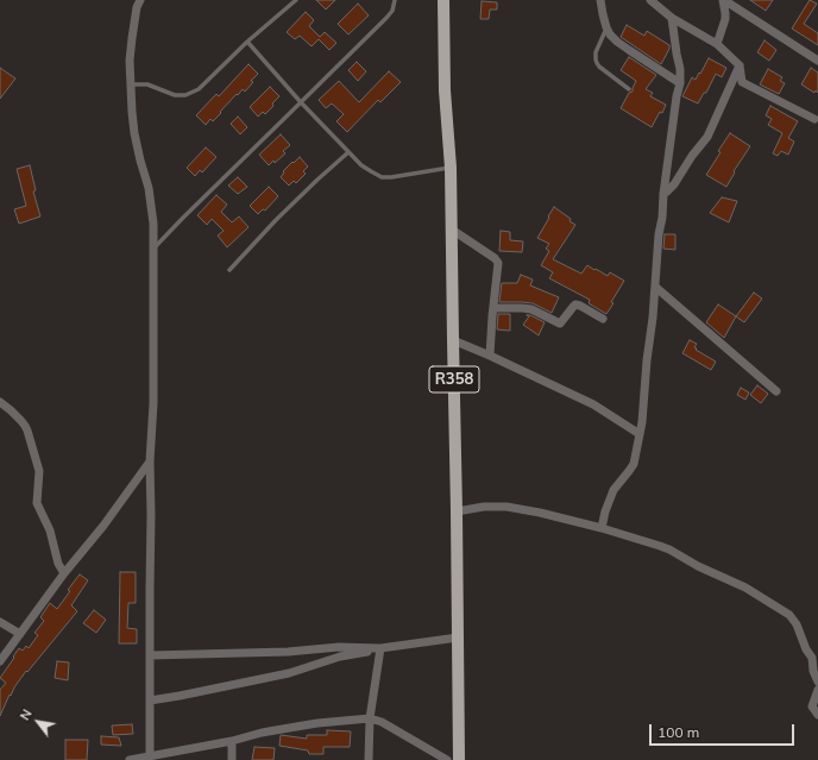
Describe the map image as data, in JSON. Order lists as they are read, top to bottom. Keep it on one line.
{"streets":{"main road":["R358"]},"scale_bar":"100 m","north":"top left"}
